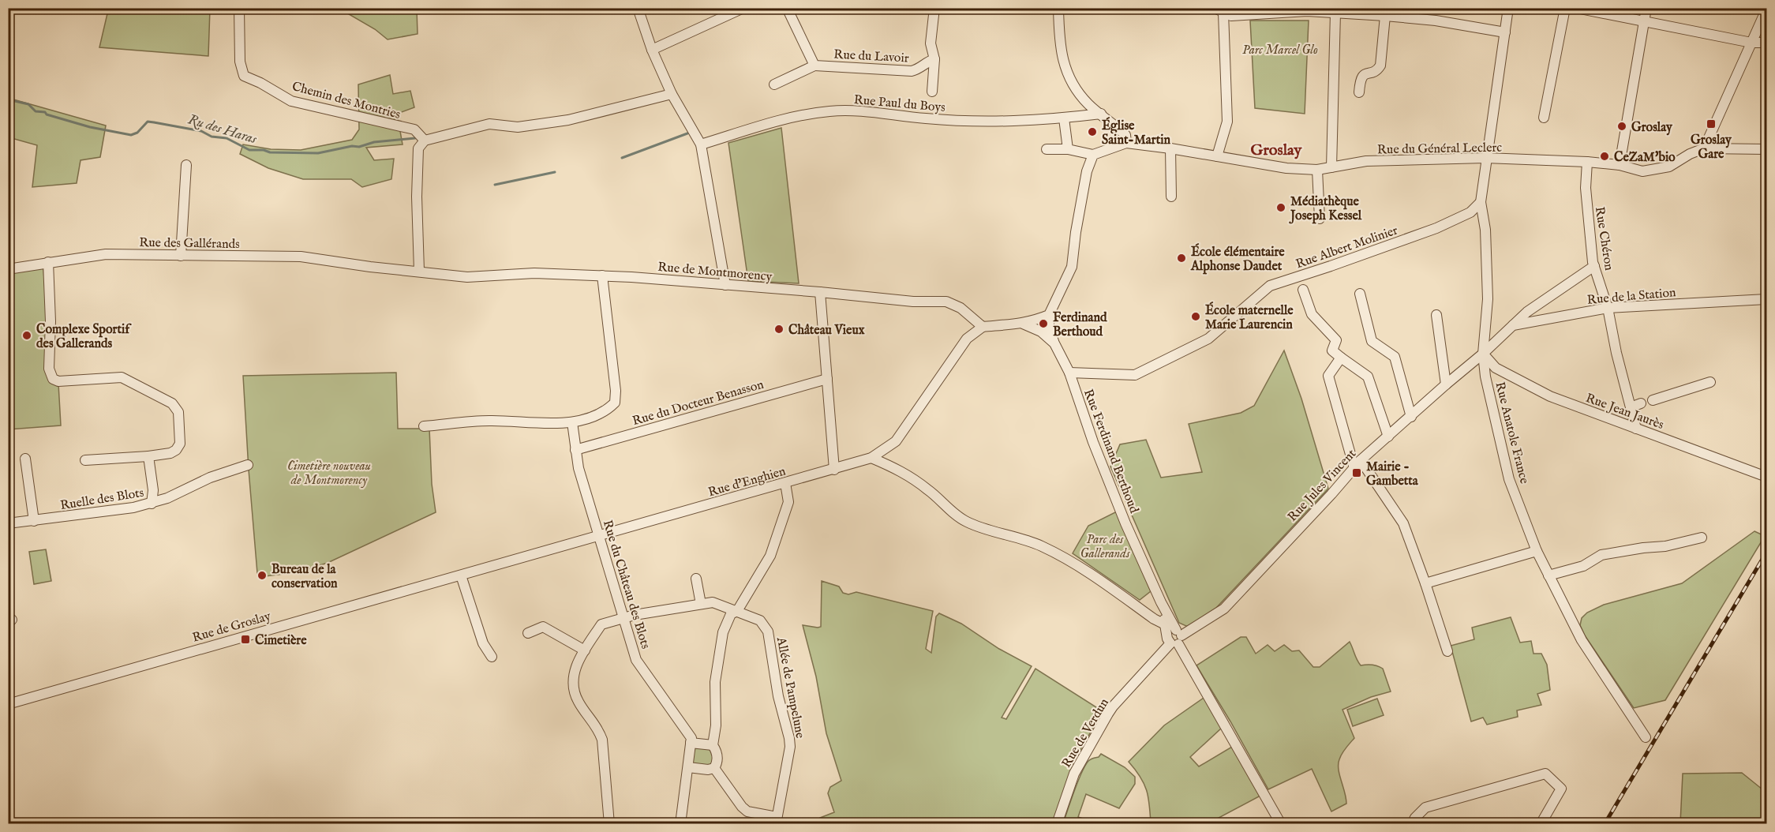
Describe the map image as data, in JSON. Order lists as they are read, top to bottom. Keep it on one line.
{"streets":{"street":["Rue du Lavoir","Chemin des Montries","Rue Paul du Boys","Rue du Général Leclerc","Rue Chéron","Rue des Gallérands","Rue Albert Molinier","Rue de Montmorency","Rue de la Station","Rue du Docteur Benasson","Rue Jean Jaurès","Rue Anatole France","Rue Ferdinand Berthoud","Rue d'Enghien","Rue Jules Vincent","Ruelle des Blots","Rue du Château des Blots","Rue de Groslay","Allée de Pampelune","Rue de Verdun"]},"crossings":[["Rue du Général Leclerc","Rue Chéron"],["Rue du Général Leclerc","Rue Anatole France"],["Rue Chéron","Rue de la Station"],["Rue Chéron","Rue Jean Jaurès"],["Rue des Gallérands","Rue de Montmorency"],["Rue Albert Molinier","Rue Anatole France"],["Rue Albert Molinier","Rue Ferdinand Berthoud"],["Rue de Montmorency","Rue d'Enghien"],["Rue du Docteur Benasson","Rue du Château des Blots"],["Rue Jean Jaurès","Rue Anatole France"],["Rue Jean Jaurès","Rue Jules Vincent"],["Rue Anatole France","Rue Jules Vincent"],["Rue Ferdinand Berthoud","Rue Jules Vincent"],["Rue Ferdinand Berthoud","Rue de Verdun"],["Rue d'Enghien","Rue du Château des Blots"],["Rue d'Enghien","Rue de Groslay"],["Rue Jules Vincent","Rue de Verdun"],["Rue du Château des Blots","Allée de Pampelune"]],"districts":["Groslay"],"water":["Ru des Haras"],"parks":["Parc Marcel Glo","Cimetière nouveau de Montmorency","Parc des Gallerands"],"places":{"transit":["Groslay Gare","Mairie - Gambetta","Cimetière"],"other":["Groslay","Église Saint-Martin","CeZaM'bio","Médiathèque Joseph Kessel","École élémentaire Alphonse Daudet","École maternelle Marie Laurencin","Ferdinand Berthoud","Château Vieux","Complexe Sportif des Gallerands","Bureau de la conservation"]}}
